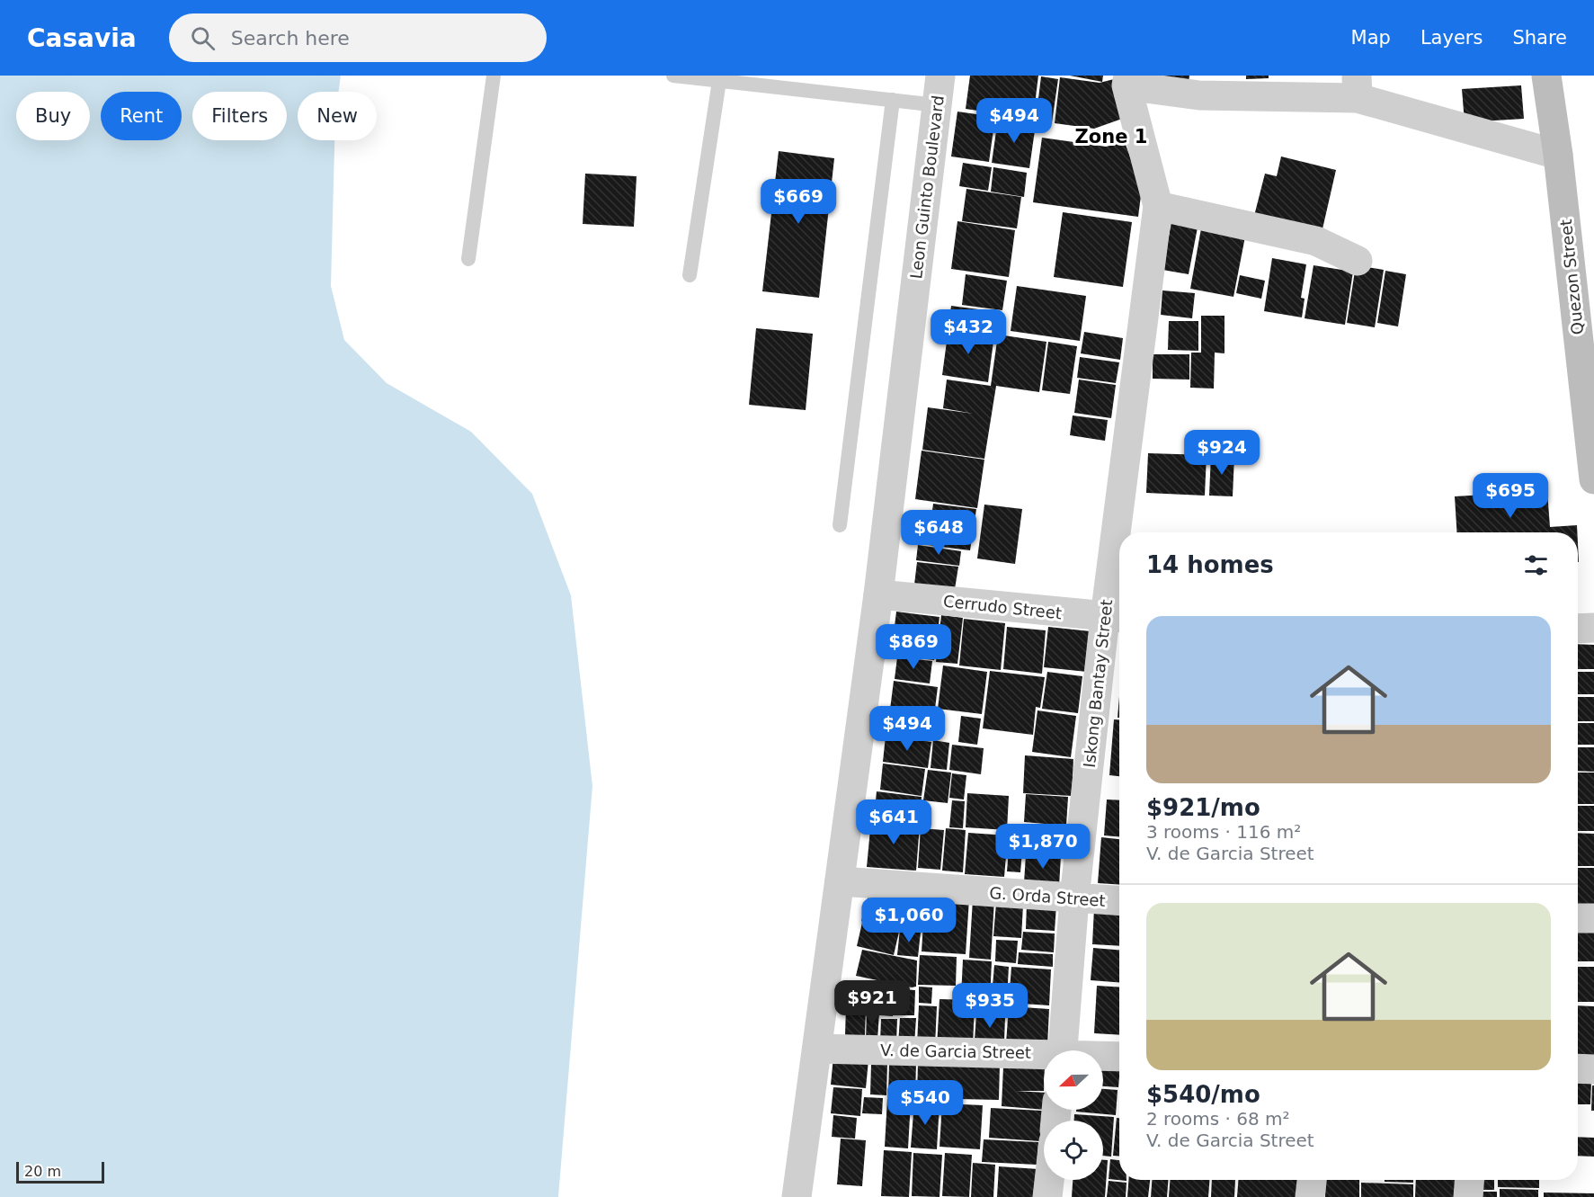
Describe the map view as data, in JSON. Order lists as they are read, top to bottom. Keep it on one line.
{"streets":{"main road":["Quezon Street"],"street":["Leon Guinto Boulevard","Cerrudo Street","Iskong Bantay Street","G. Orda Street","V. de Garcia Street"]},"crossings":[["Leon Guinto Boulevard","Cerrudo Street"],["Leon Guinto Boulevard","G. Orda Street"],["Leon Guinto Boulevard","V. de Garcia Street"],["Quezon Street","Iskong Bantay Street"],["Cerrudo Street","Iskong Bantay Street"],["Iskong Bantay Street","G. Orda Street"]],"districts":["Zone 1"],"scale_bar":"20 m","north":"left","page":{"header":"Casavia","search":"Search here","nav":["Map","Layers","Share"],"chip":["Buy","Rent","Filters","New"],"price":["$494","$669","$432","$924","$695","$648","$869","$494","$641","$1,870","$1,060","$921","$935","$540"],"heading":"14 homes","list":[{"name":"$921/mo","note":"3 rooms · 116 m² · V. de Garcia Street"},{"name":"$540/mo","note":"2 rooms · 68 m² · V. de Garcia Street"}],"scale":"20 m"}}
